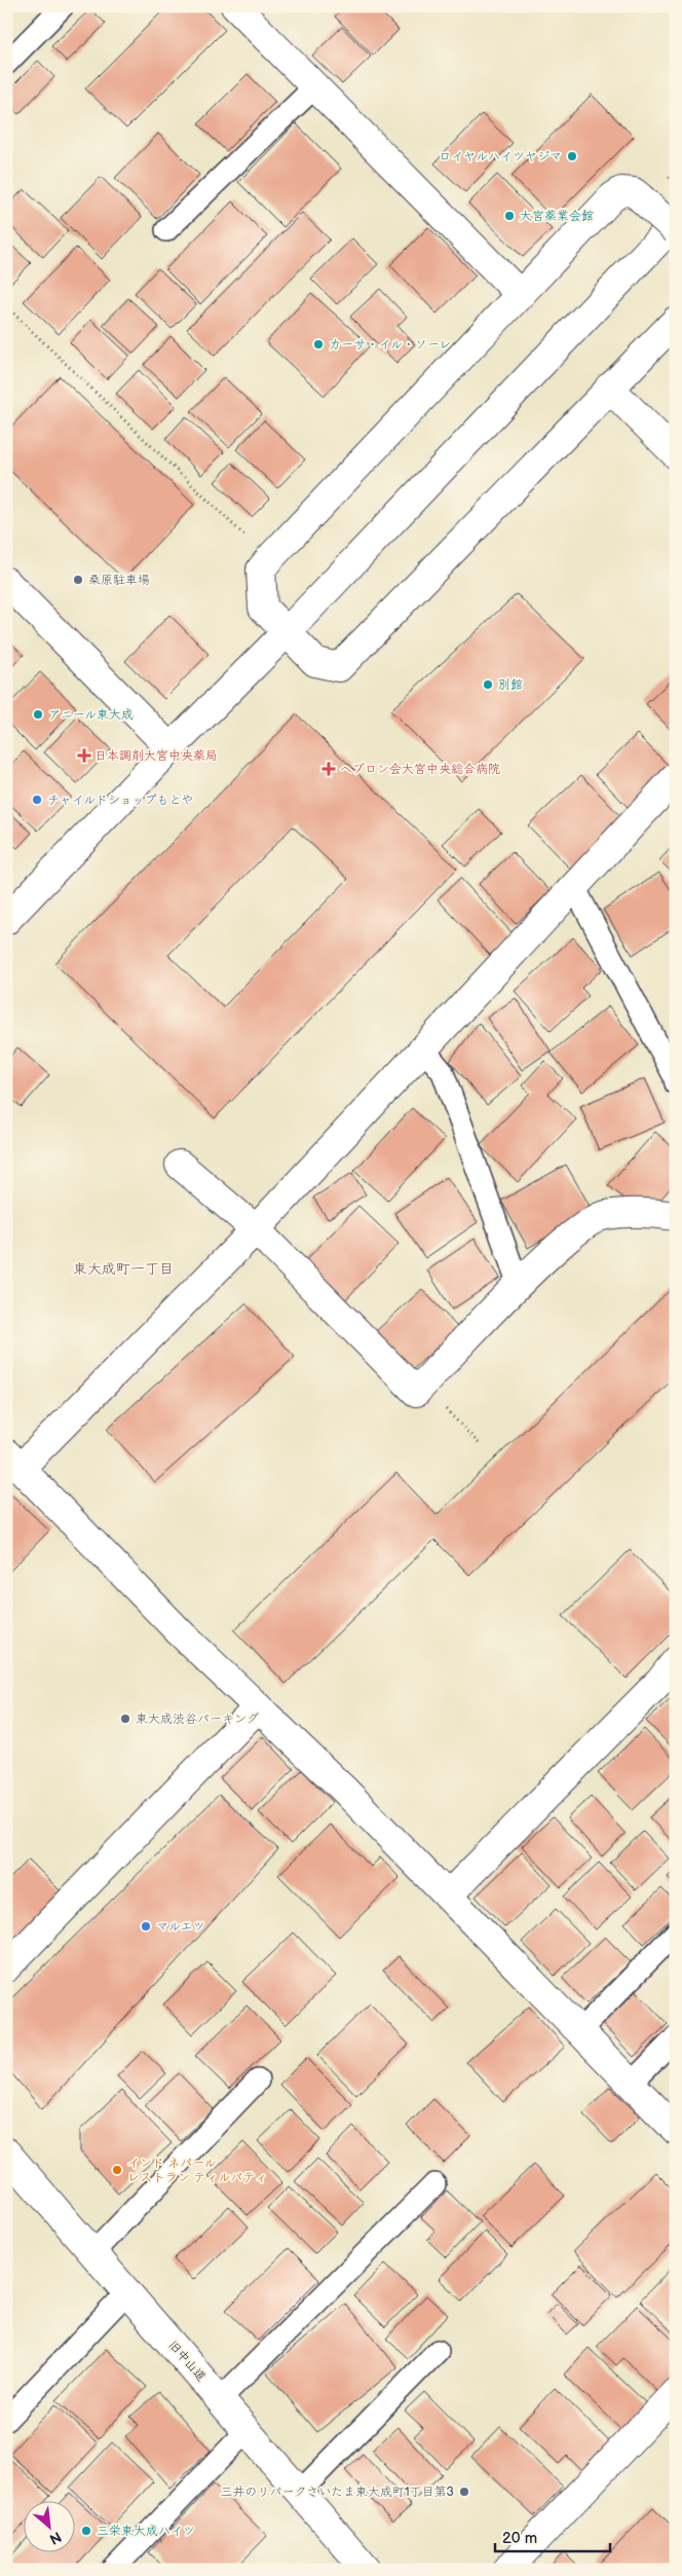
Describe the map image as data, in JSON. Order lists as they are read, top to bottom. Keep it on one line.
{"streets":{"street":["旧中山道"]},"districts":["東大成町一丁目"],"places":{"other":["ロイヤルハイツヤジマ","大宮薬業会館","カーサ・イル・ソーレ","桑原駐車場","別館","アニール東大成","チャイルドショップもとや","東大成渋谷パーキング","マルエツ","インド ネパール レストラン ティルパティ","三井のリパークさいたま東大成町1丁目第3","三栄東大成ハイツ"],"health":["日本調剤大宮中央薬局","ヘブロン会大宮中央総合病院"]},"scale_bar":"20 m","north":"bottom right"}
